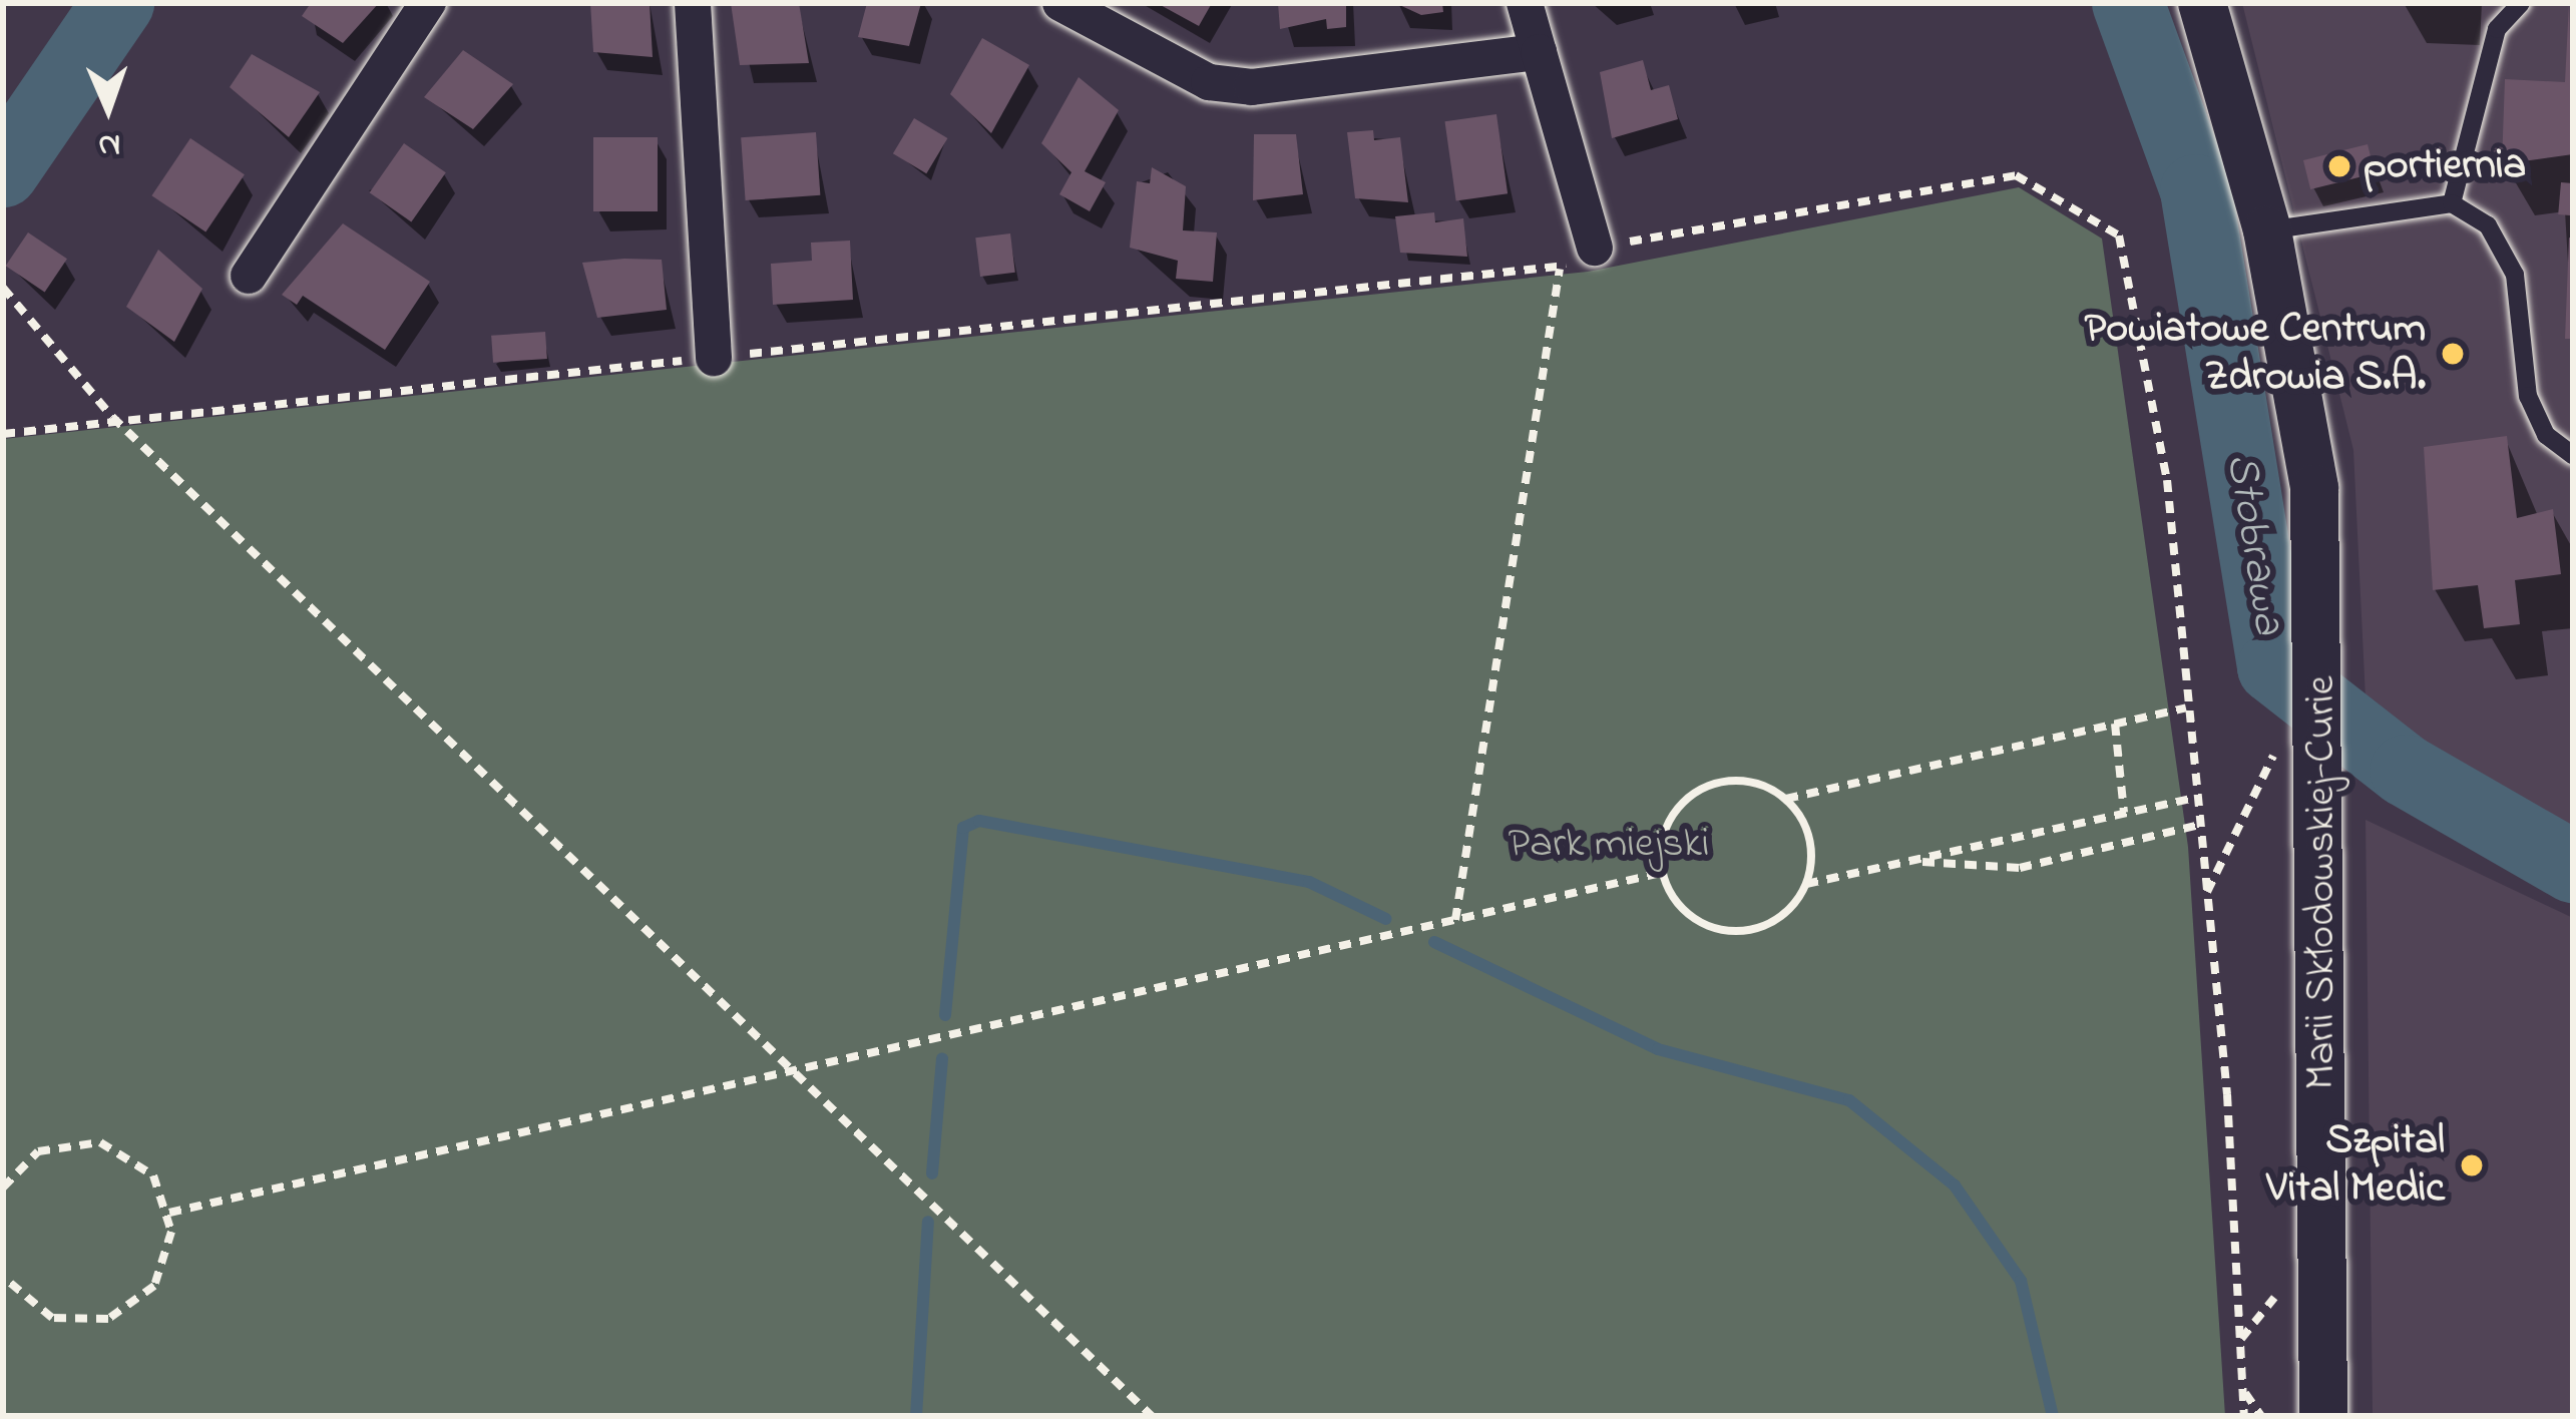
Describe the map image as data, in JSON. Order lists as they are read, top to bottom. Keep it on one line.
{"streets":{"main road":["Marii Skłodowskiej-Curie"]},"water":["Stobrawa"],"parks":["Park miejski"],"places":["portiernia","Powiatowe Centrum Zdrowia S.A.","Szpital Vital Medic"],"north":"bottom"}
